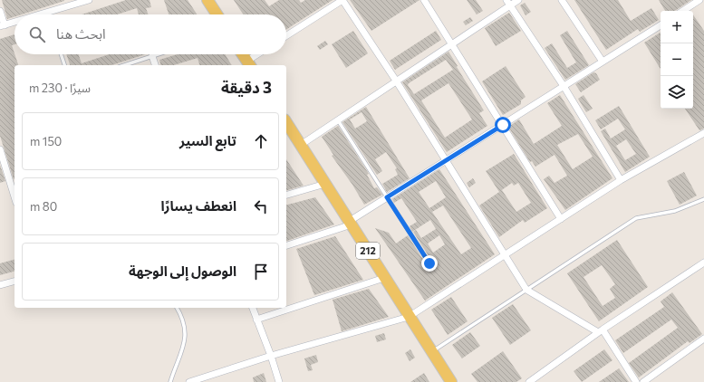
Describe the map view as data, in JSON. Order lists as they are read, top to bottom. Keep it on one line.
{"streets":{"main road":["212"]},"page":{"map_buttons":["+","−"],"search":"ابحث هنا","heading":["3 دقيقة","سيرًا · 230 m"],"list":[["تابع السير","150 m"],["انعطف يسارًا","80 m"],"الوصول إلى الوجهة"]}}
